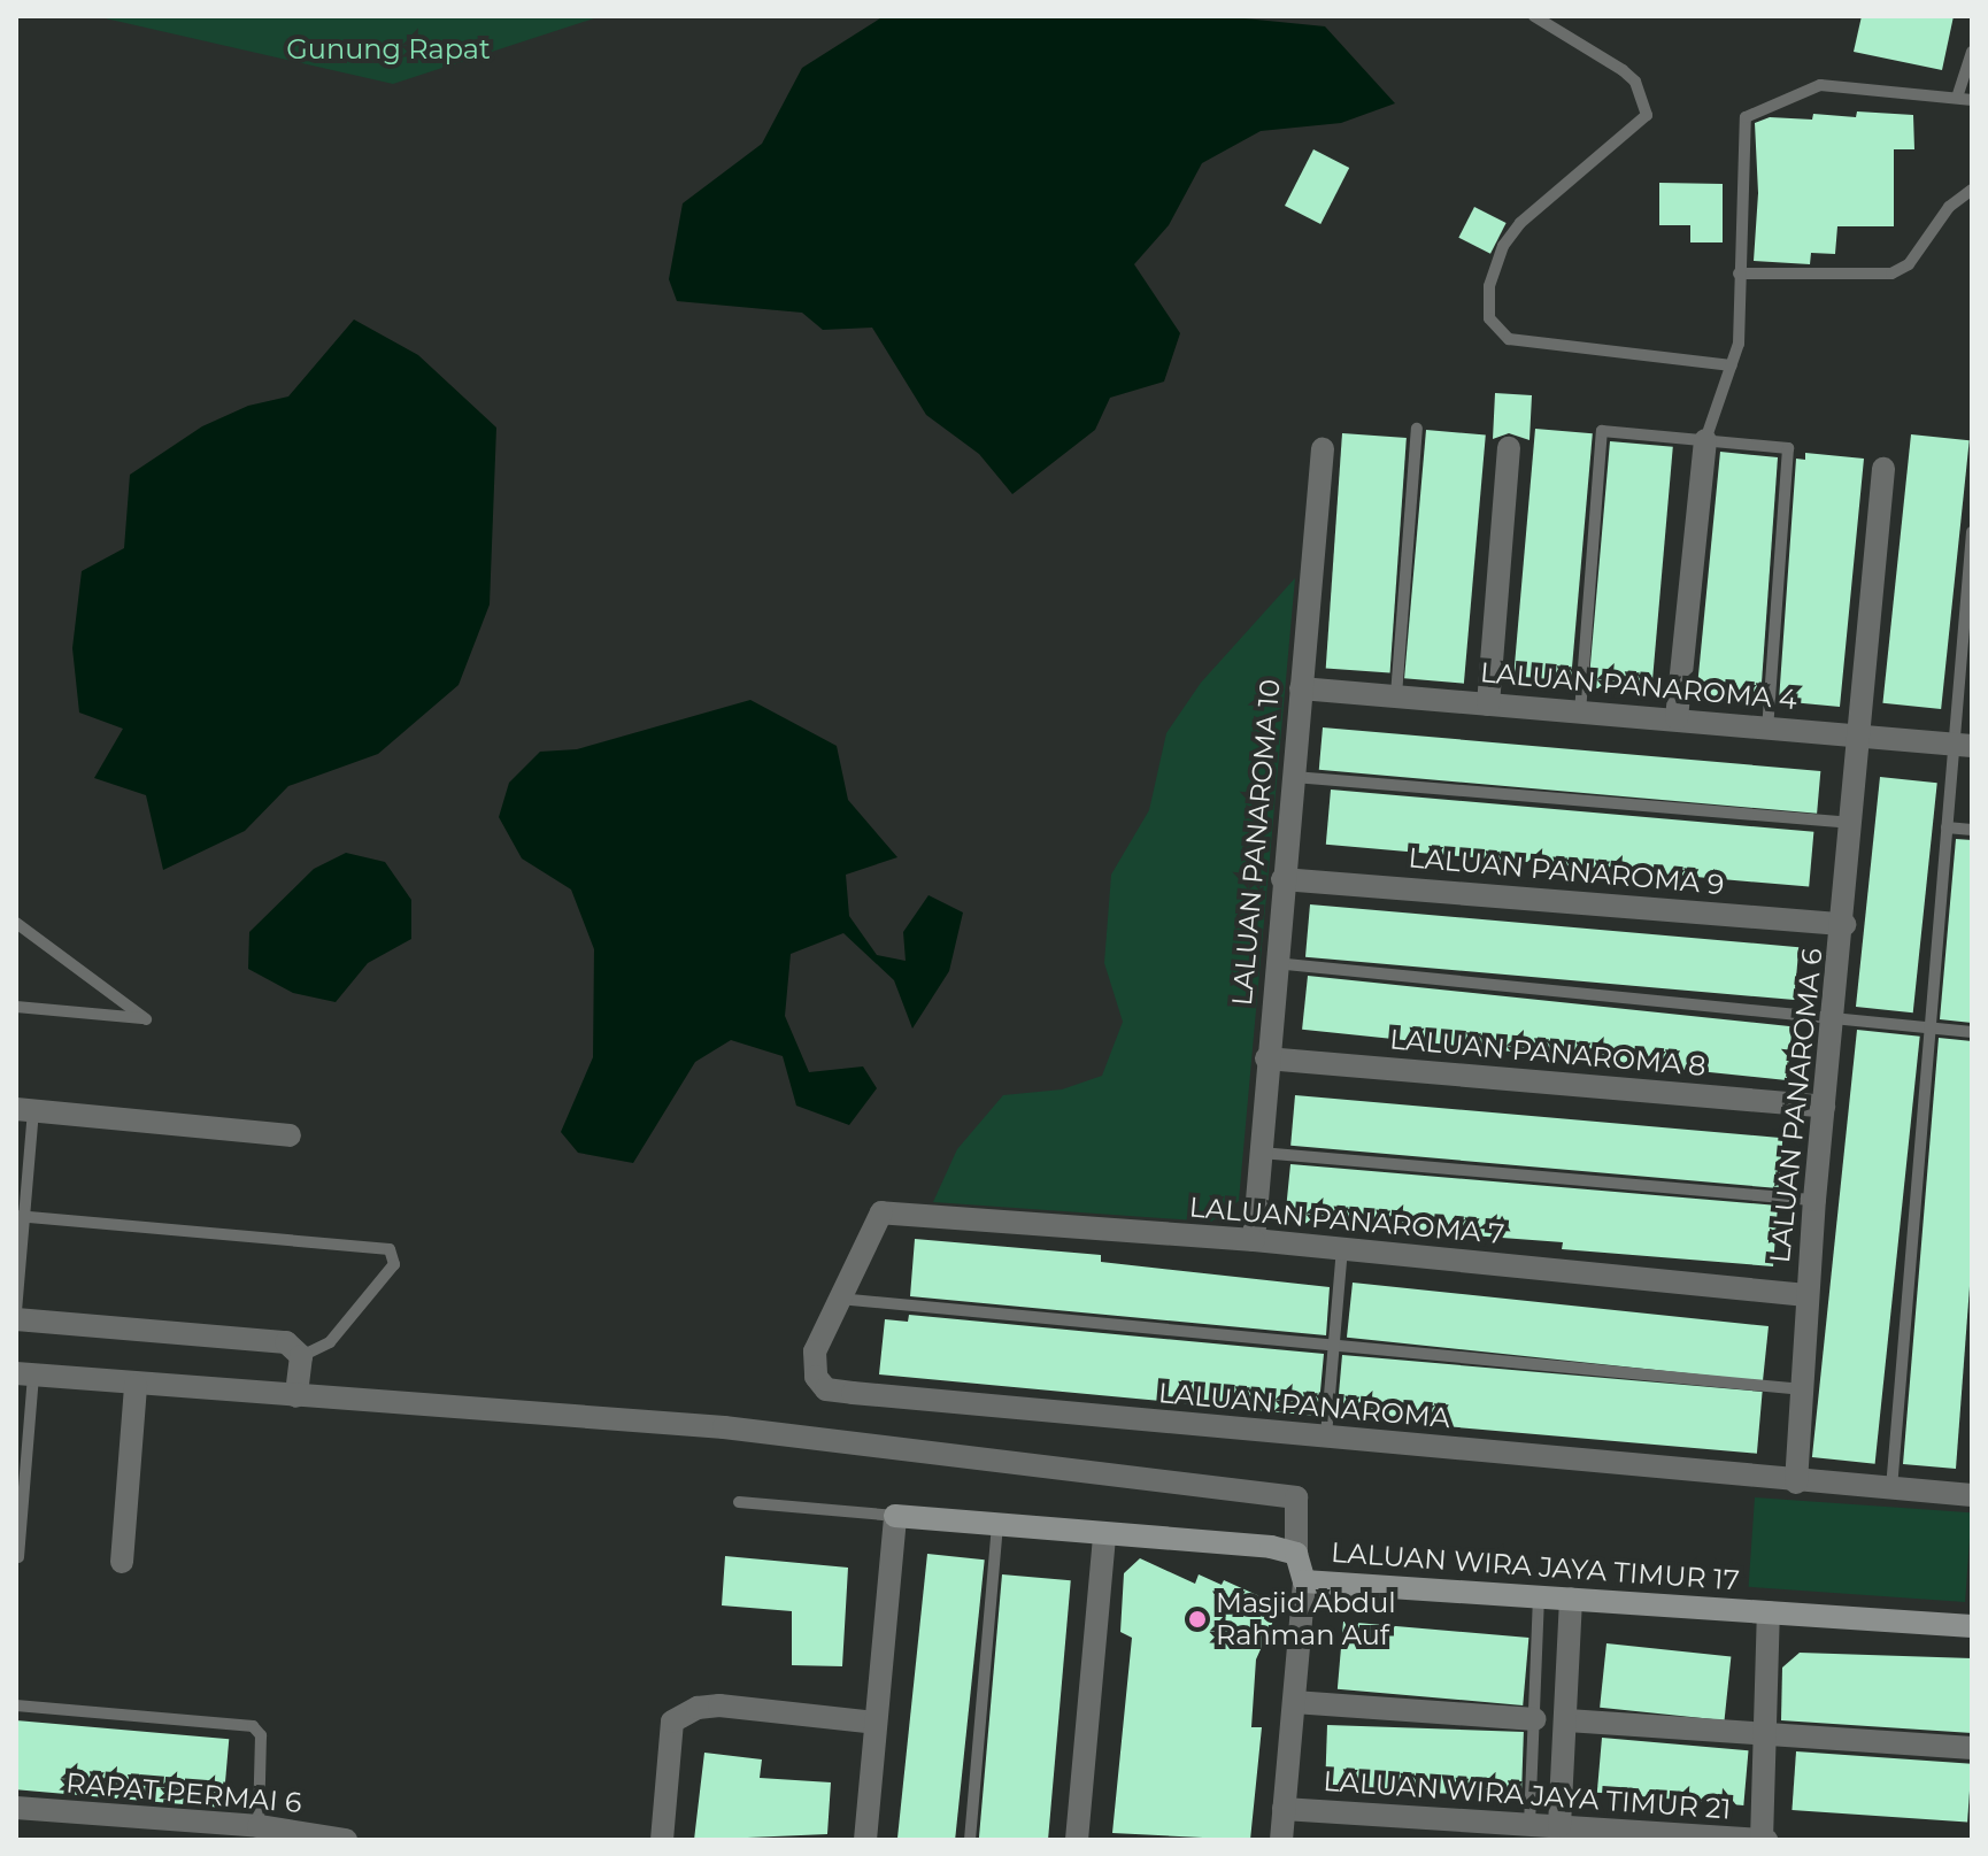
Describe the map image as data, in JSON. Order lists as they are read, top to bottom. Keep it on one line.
{"streets":{"street":["LALUAN PANAROMA 4","LALUAN PANAROMA 10","LALUAN PANAROMA 9","LALUAN PANAROMA 8","LALUAN PANAROMA 6","LALUAN PANAROMA 7","LALUAN PANAROMA","LALUAN WIRA JAYA TIMUR 17","RAPAT PERMAI 6","LALUAN WIRA JAYA TIMUR 21"]},"crossings":[["LALUAN PANAROMA 4","LALUAN PANAROMA 10"],["LALUAN PANAROMA 4","LALUAN PANAROMA 6"],["LALUAN PANAROMA 10","LALUAN PANAROMA 9"],["LALUAN PANAROMA 10","LALUAN PANAROMA 8"],["LALUAN PANAROMA 10","LALUAN PANAROMA 7"],["LALUAN PANAROMA 9","LALUAN PANAROMA 6"],["LALUAN PANAROMA 8","LALUAN PANAROMA 6"],["LALUAN PANAROMA 6","LALUAN PANAROMA 7"],["LALUAN PANAROMA 6","LALUAN PANAROMA"],["LALUAN PANAROMA 7","LALUAN PANAROMA"]],"parks":["Gunung Rapat"],"places":["Masjid Abdul Rahman Auf"]}
